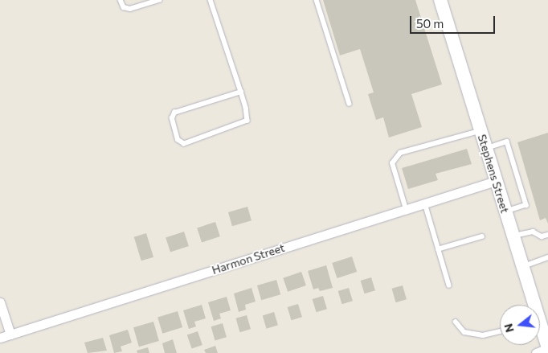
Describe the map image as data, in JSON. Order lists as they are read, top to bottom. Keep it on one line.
{"streets":{"street":["Stephens Street","Harmon Street"]},"crossings":[["Stephens Street","Harmon Street"]],"scale_bar":"50 m","north":"left"}
